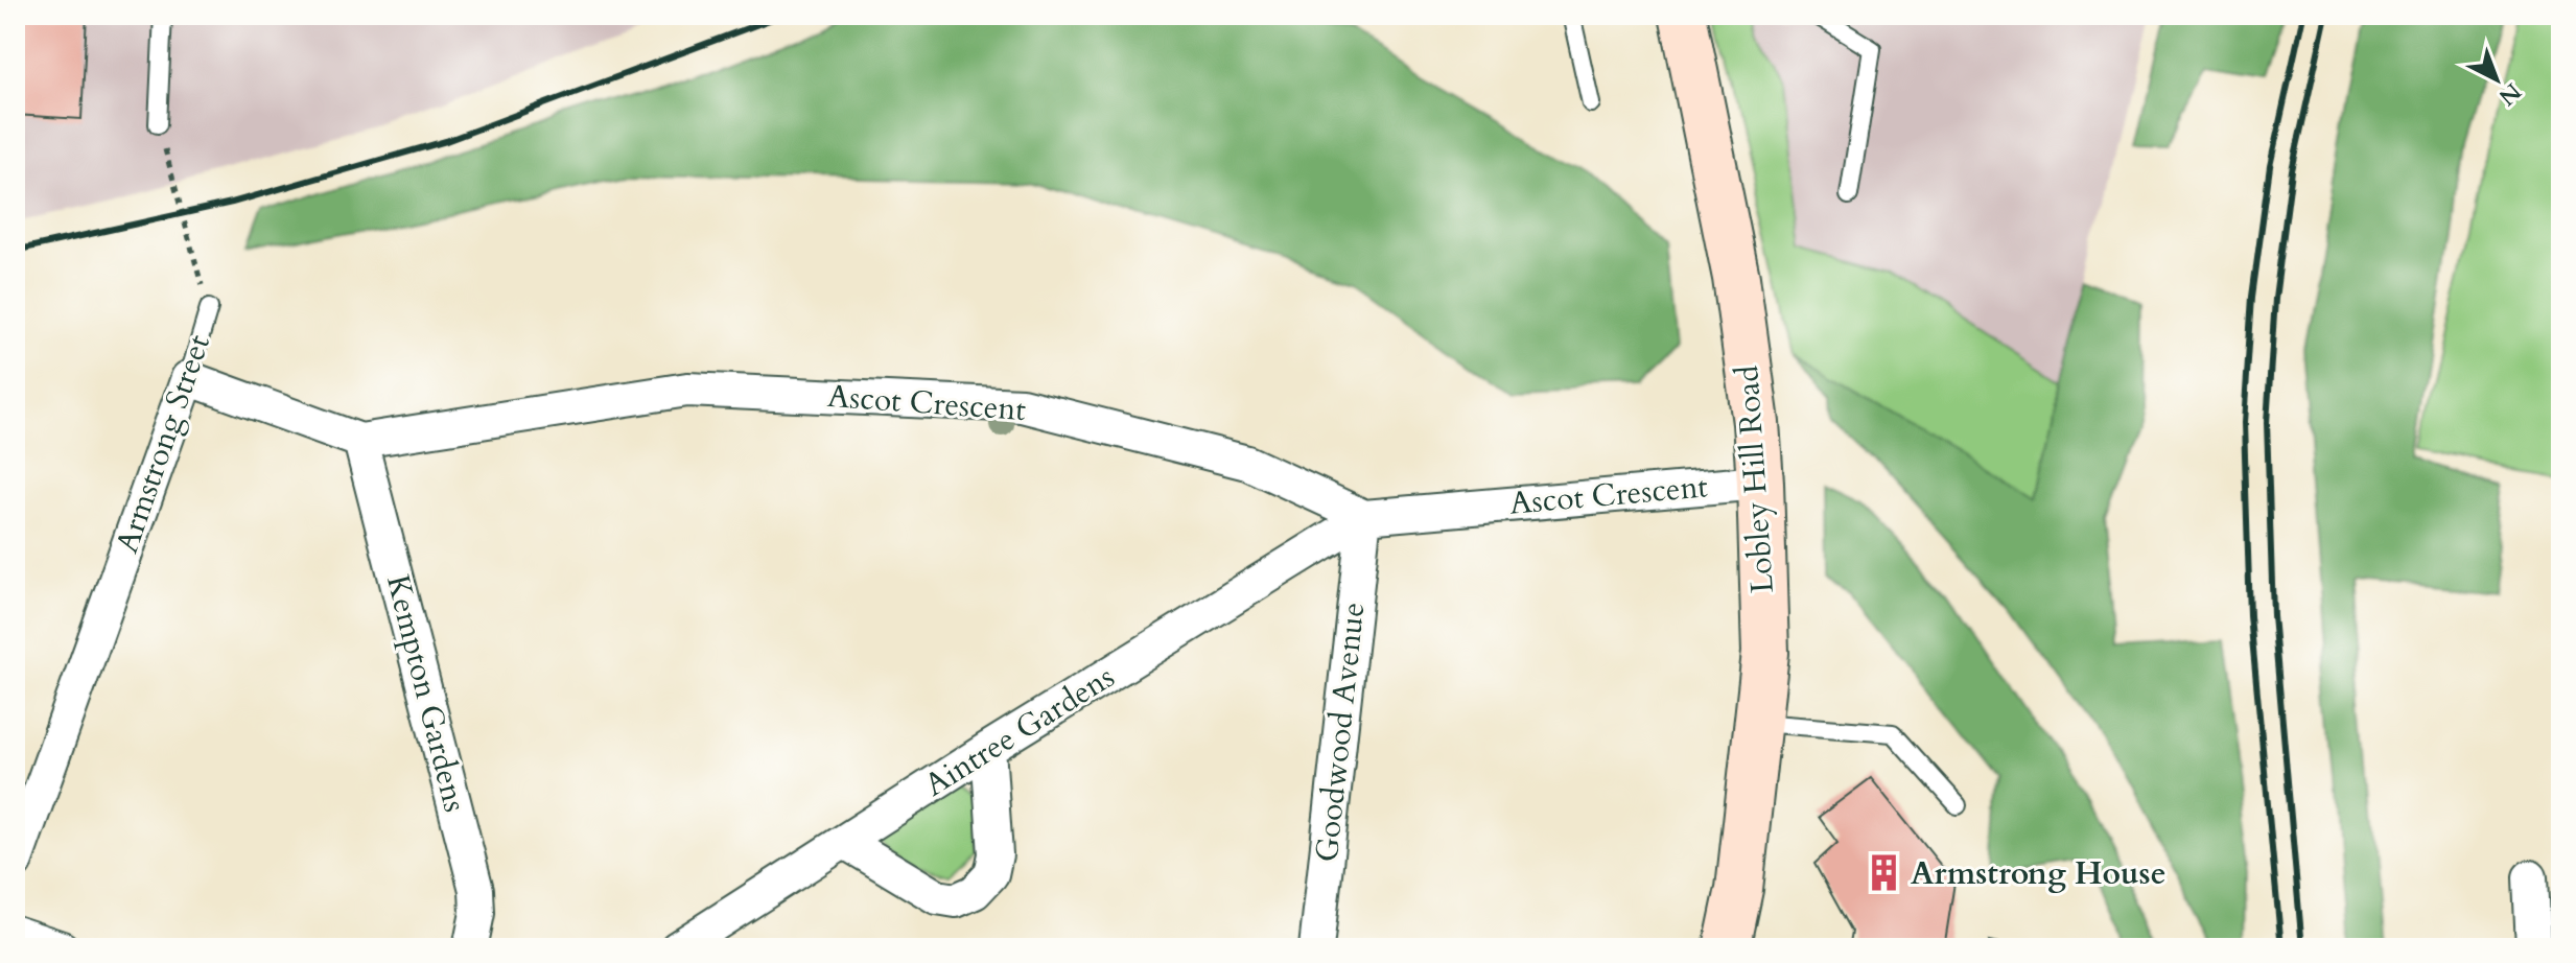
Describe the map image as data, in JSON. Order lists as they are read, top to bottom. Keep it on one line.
{"streets":{"main road":["Lobley Hill Road"],"street":["Ascot Crescent","Armstrong Street","Kempton Gardens","Aintree Gardens","Goodwood Avenue"]},"crossings":[["Ascot Crescent","Armstrong Street"],["Ascot Crescent","Lobley Hill Road"],["Ascot Crescent","Kempton Gardens"],["Ascot Crescent","Aintree Gardens"],["Ascot Crescent","Goodwood Avenue"],["Aintree Gardens","Goodwood Avenue"]],"places":{"building":["Armstrong House"]},"north":"bottom right"}
